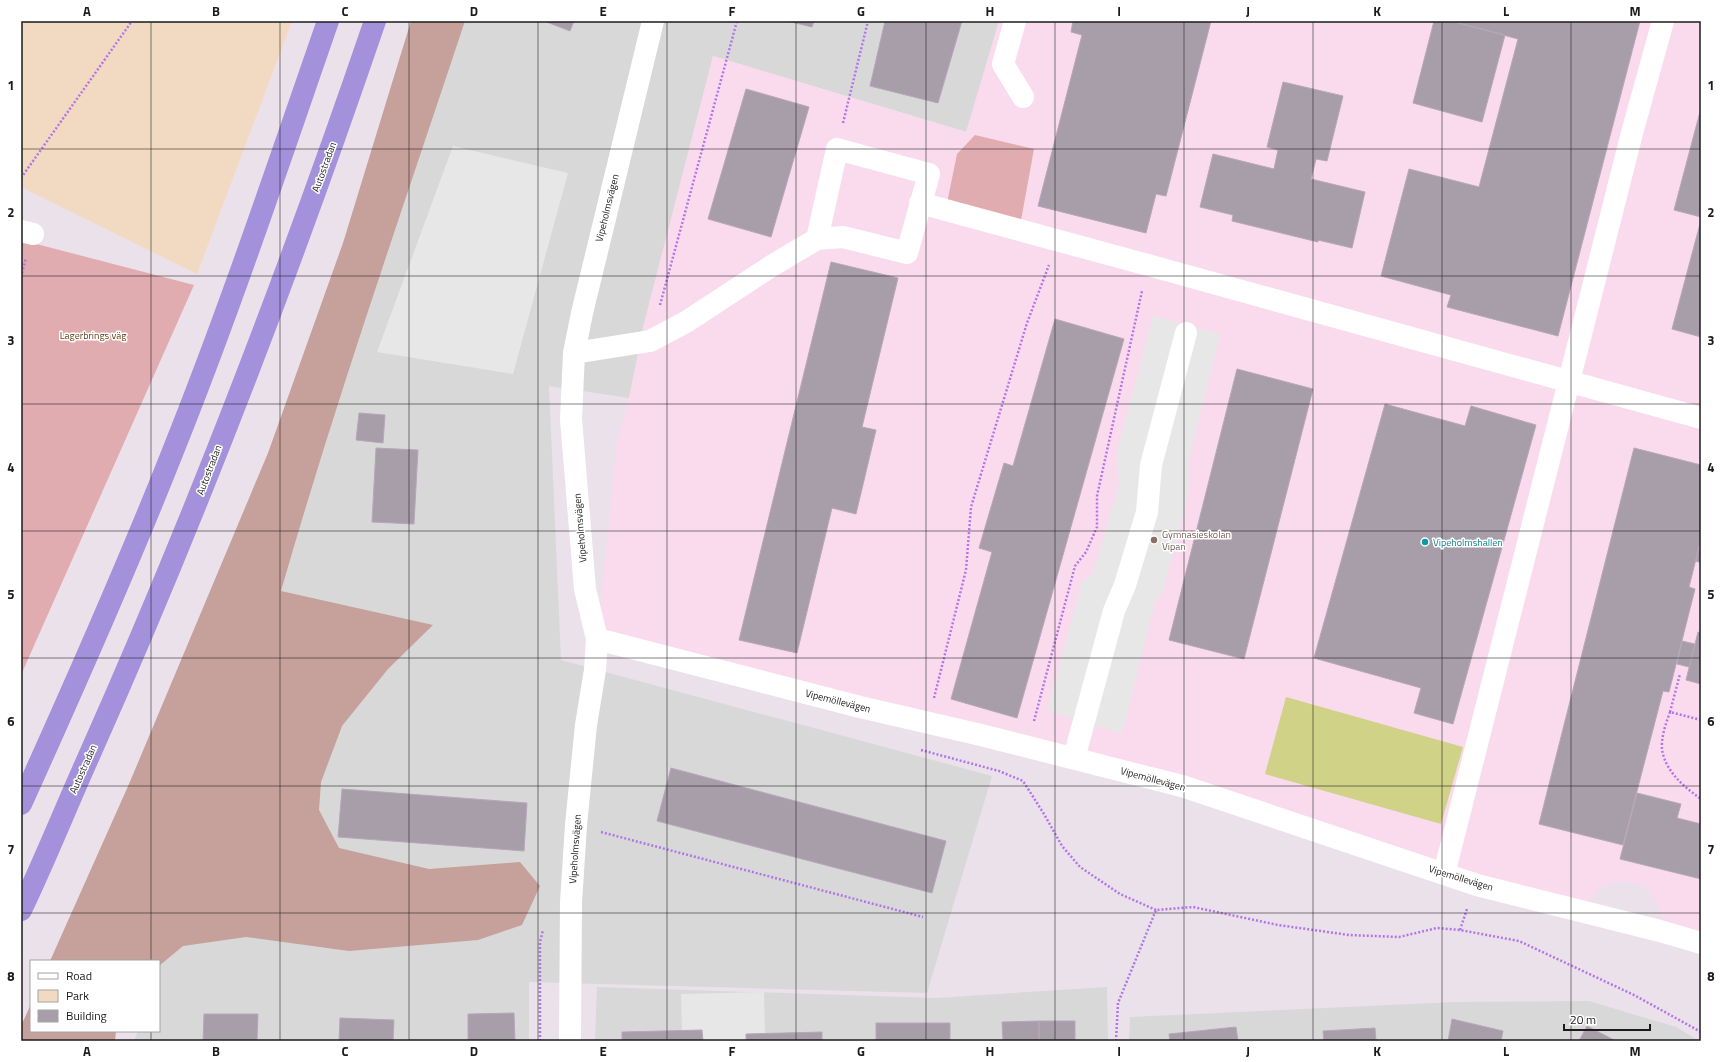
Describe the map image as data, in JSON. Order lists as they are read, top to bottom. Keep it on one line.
{"streets":{"highway":["Autostradan"],"street":["Vipeholmsvägen","Vipemöllevägen"]},"crossings":[["Vipeholmsvägen","Vipemöllevägen"]],"parks":["Lagerbrings väg"],"places":["Gymnasieskolan Vipan","Vipeholmshallen"],"legend":["Road","Park","Building"],"scale_bar":"20 m","grid":{"columns":["A","B","C","D","E","F","G","H","I","J","K","L","M"],"rows":["1","2","3","4","5","6","7","8"]}}
